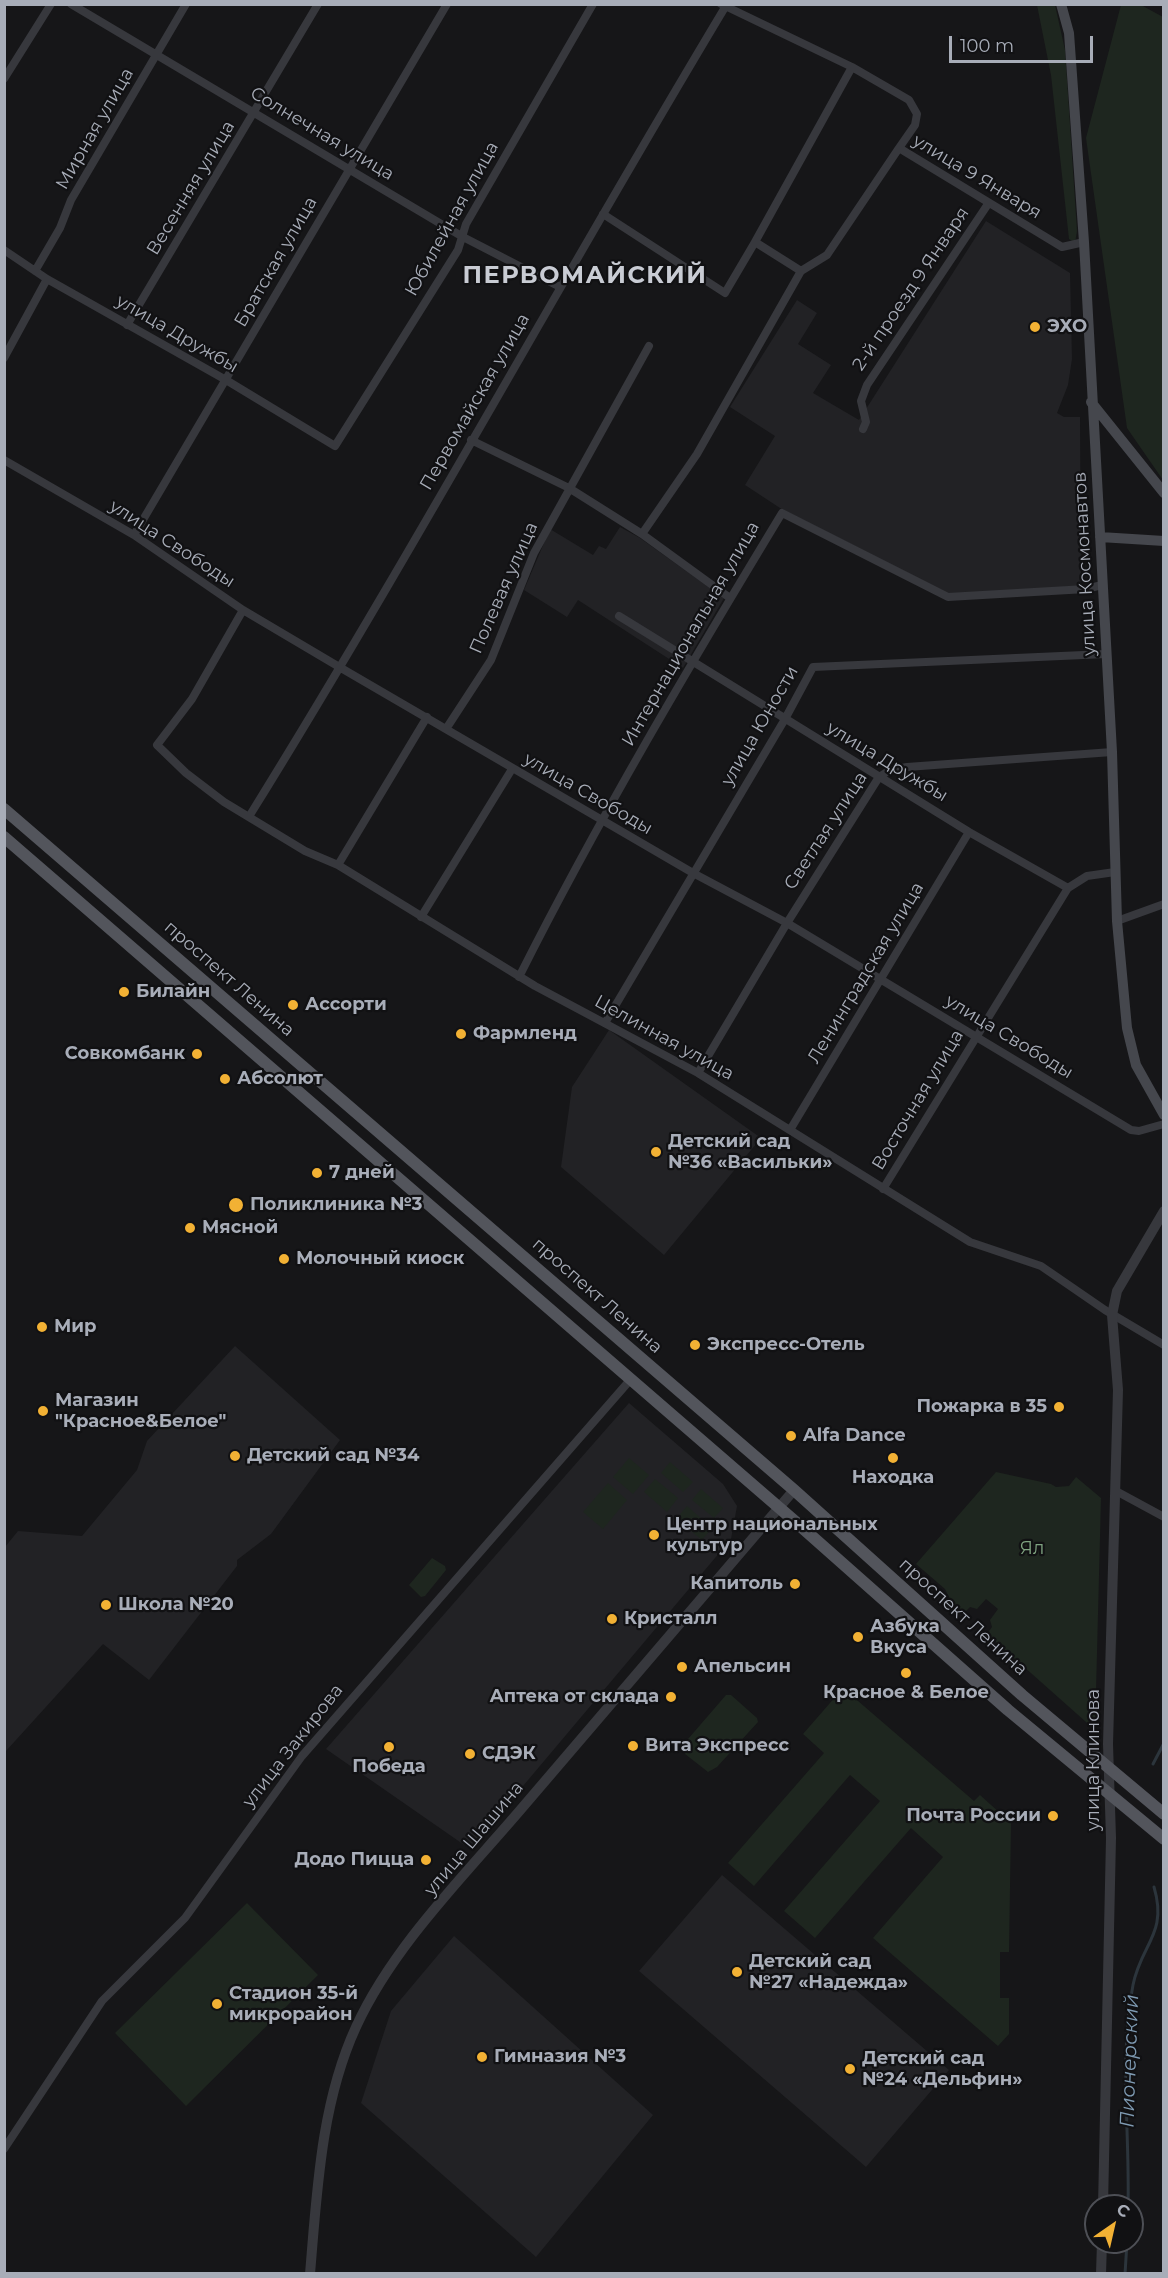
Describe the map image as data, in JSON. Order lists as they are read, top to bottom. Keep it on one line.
{"streets":{"main road":["улица Космонавтов","проспект Ленина"],"street":["Мирная улица","Солнечная улица","улица 9 Января","Весенняя улица","Юбилейная улица","Братская улица","2-й проезд 9 Января","улица Дружбы","Первомайская улица","улица Свободы","Полевая улица","Интернациональная улица","улица Юности","Светлая улица","Ленинградская улица","Целинная улица","Восточная улица","улица Закирова","улица Клинова","улица Шашина"]},"crossings":[["Мирная улица","Солнечная улица"],["Мирная улица","улица Дружбы"],["Солнечная улица","Весенняя улица"],["Солнечная улица","Юбилейная улица"],["Солнечная улица","Братская улица"],["Солнечная улица","Первомайская улица"],["улица 9 Января","2-й проезд 9 Января"],["улица 9 Января","улица Космонавтов"],["Весенняя улица","улица Дружбы"],["Юбилейная улица","улица Дружбы"],["Братская улица","улица Дружбы"],["Братская улица","улица Свободы"],["улица Дружбы","Интернациональная улица"],["улица Дружбы","улица Юности"],["улица Дружбы","Светлая улица"],["улица Дружбы","Ленинградская улица"],["улица Дружбы","Восточная улица"],["Первомайская улица","улица Свободы"],["Первомайская улица","Целинная улица"],["улица Свободы","Полевая улица"],["улица Свободы","Интернациональная улица"],["улица Свободы","улица Юности"],["улица Свободы","Светлая улица"],["улица Свободы","Ленинградская улица"],["улица Свободы","Целинная улица"],["улица Свободы","Восточная улица"],["улица Космонавтов","Интернациональная улица"],["улица Космонавтов","улица Юности"],["улица Космонавтов","Светлая улица"],["Интернациональная улица","Целинная улица"],["улица Юности","Целинная улица"],["Светлая улица","Целинная улица"],["Ленинградская улица","Целинная улица"],["проспект Ленина","улица Клинова"],["проспект Ленина","улица Шашина"],["Целинная улица","Восточная улица"],["Целинная улица","улица Клинова"]],"districts":["ПЕРВОМАЙСКИЙ"],"water":["Пионерский"],"parks":["Ял"],"places":["ЭХО","Билайн","Ассорти","Фармленд","Совкомбанк","Абсолют","Детский сад №36 «Васильки»","7 дней","Поликлиника №3","Мясной","Молочный киоск","Мир","Экспресс-Отель","Пожарка в 35","Магазин \"Красное&Белое\"","Alfa Dance","Детский сад №34","Находка","Центр национальных культур","Капитоль","Школа №20","Кристалл","Азбука Вкуса","Апельсин","Красное & Белое","Аптека от склада","Вита Экспресс","Победа","СДЭК","Почта России","Додо Пицца","Детский сад №27 «Надежда»","Стадион 35-й микрорайон","Гимназия №3","Детский сад №24 «Дельфин»"],"scale_bar":"100 m","north":"top right"}
